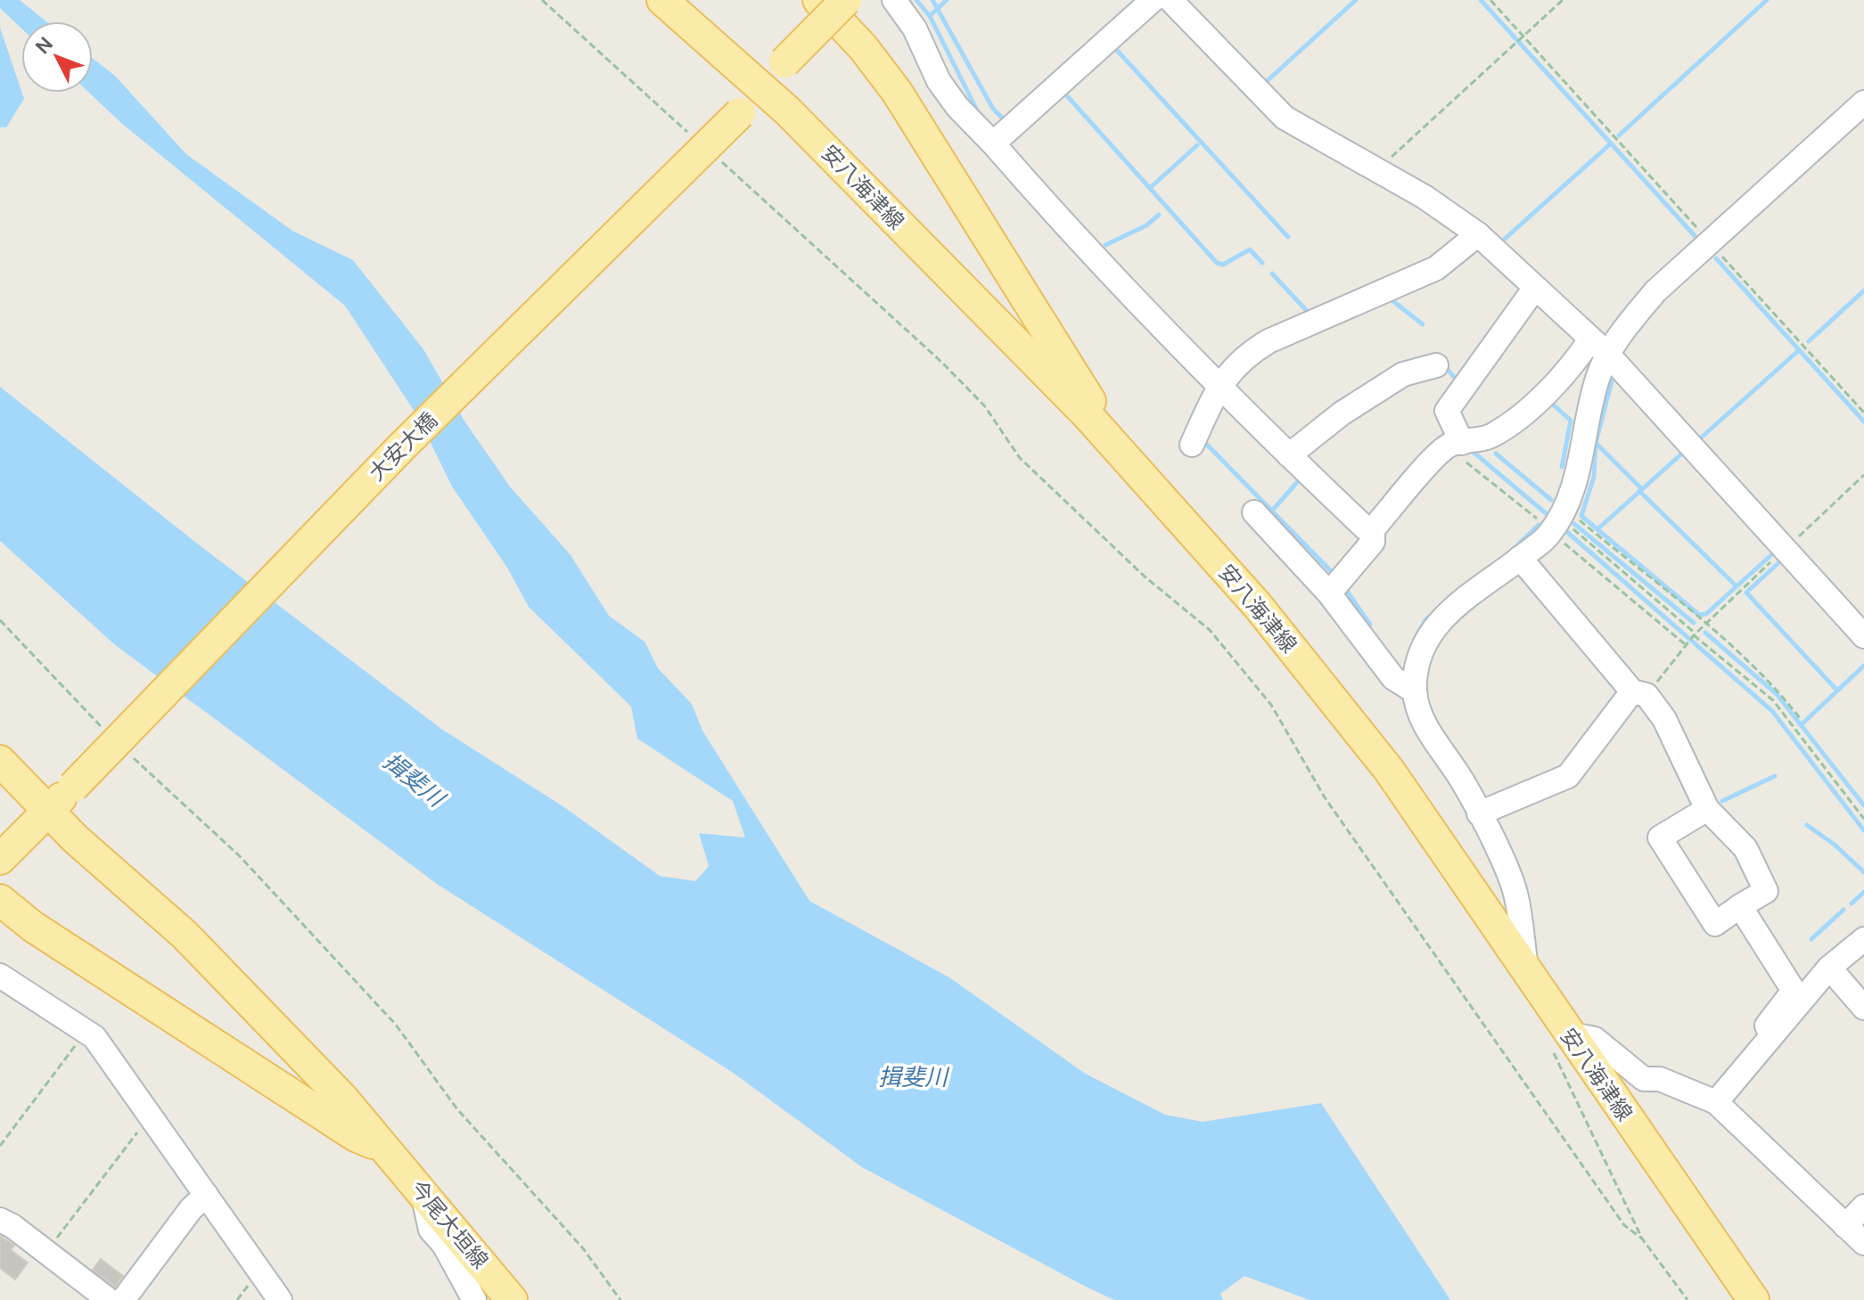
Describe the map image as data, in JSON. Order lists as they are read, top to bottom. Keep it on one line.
{"streets":{"main road":["安八海津線","大安大橋","今尾大垣線"]},"crossings":[["安八海津線","大安大橋"],["大安大橋","今尾大垣線"]],"water":["揖斐川"],"north":"top left"}
